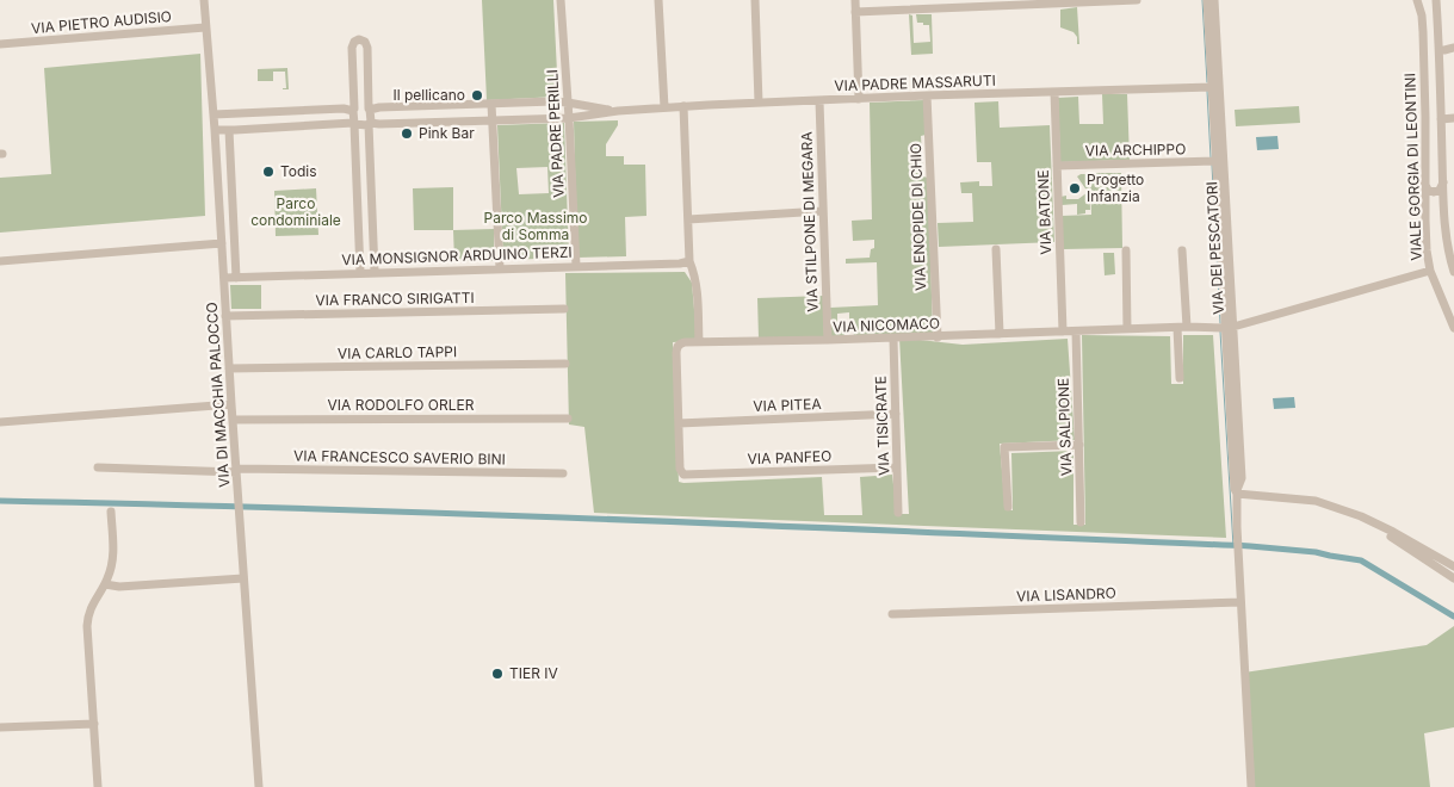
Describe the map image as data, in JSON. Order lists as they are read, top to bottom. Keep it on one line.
{"streets":{"street":["VIA PIETRO AUDISIO","VIA PADRE MASSARUTI","VIA PADRE PERILLI","VIA ARCHIPPO","VIALE GORGIA DI LEONTINI","VIA BATONE","VIA ENOPIDE DI CHIO","VIA STILPONE DI MEGARA","VIA DEI PESCATORI","VIA MONSIGNOR ARDUINO TERZI","VIA FRANCO SIRIGATTI","VIA NICOMACO","VIA CARLO TAPPI","VIA DI MACCHIA PALOCCO","VIA RODOLFO ORLER","VIA PITEA","VIA TISICRATE","VIA SALPIONE","VIA FRANCESCO SAVERIO BINI","VIA PANFEO","VIA LISANDRO"]},"crossings":[["VIA PIETRO AUDISIO","VIA DI MACCHIA PALOCCO"],["VIA PADRE MASSARUTI","VIA PADRE PERILLI"],["VIA PADRE MASSARUTI","VIA BATONE"],["VIA PADRE MASSARUTI","VIA ENOPIDE DI CHIO"],["VIA PADRE MASSARUTI","VIA STILPONE DI MEGARA"],["VIA PADRE MASSARUTI","VIA DEI PESCATORI"],["VIA PADRE MASSARUTI","VIA DI MACCHIA PALOCCO"],["VIA PADRE PERILLI","VIA MONSIGNOR ARDUINO TERZI"],["VIA ARCHIPPO","VIA BATONE"],["VIA ARCHIPPO","VIA DEI PESCATORI"],["VIALE GORGIA DI LEONTINI","VIA NICOMACO"],["VIA BATONE","VIA NICOMACO"],["VIA ENOPIDE DI CHIO","VIA NICOMACO"],["VIA STILPONE DI MEGARA","VIA NICOMACO"],["VIA DEI PESCATORI","VIA NICOMACO"],["VIA DEI PESCATORI","VIA LISANDRO"],["VIA MONSIGNOR ARDUINO TERZI","VIA DI MACCHIA PALOCCO"],["VIA FRANCO SIRIGATTI","VIA DI MACCHIA PALOCCO"],["VIA NICOMACO","VIA PITEA"],["VIA NICOMACO","VIA TISICRATE"],["VIA NICOMACO","VIA SALPIONE"],["VIA NICOMACO","VIA PANFEO"],["VIA CARLO TAPPI","VIA DI MACCHIA PALOCCO"],["VIA DI MACCHIA PALOCCO","VIA RODOLFO ORLER"],["VIA DI MACCHIA PALOCCO","VIA FRANCESCO SAVERIO BINI"],["VIA PITEA","VIA TISICRATE"],["VIA TISICRATE","VIA PANFEO"]],"parks":["Parco condominiale","Parco Massimo di Somma"],"places":["Il pellicano","Pink Bar","Todis","Progetto Infanzia","TIER IV"]}
